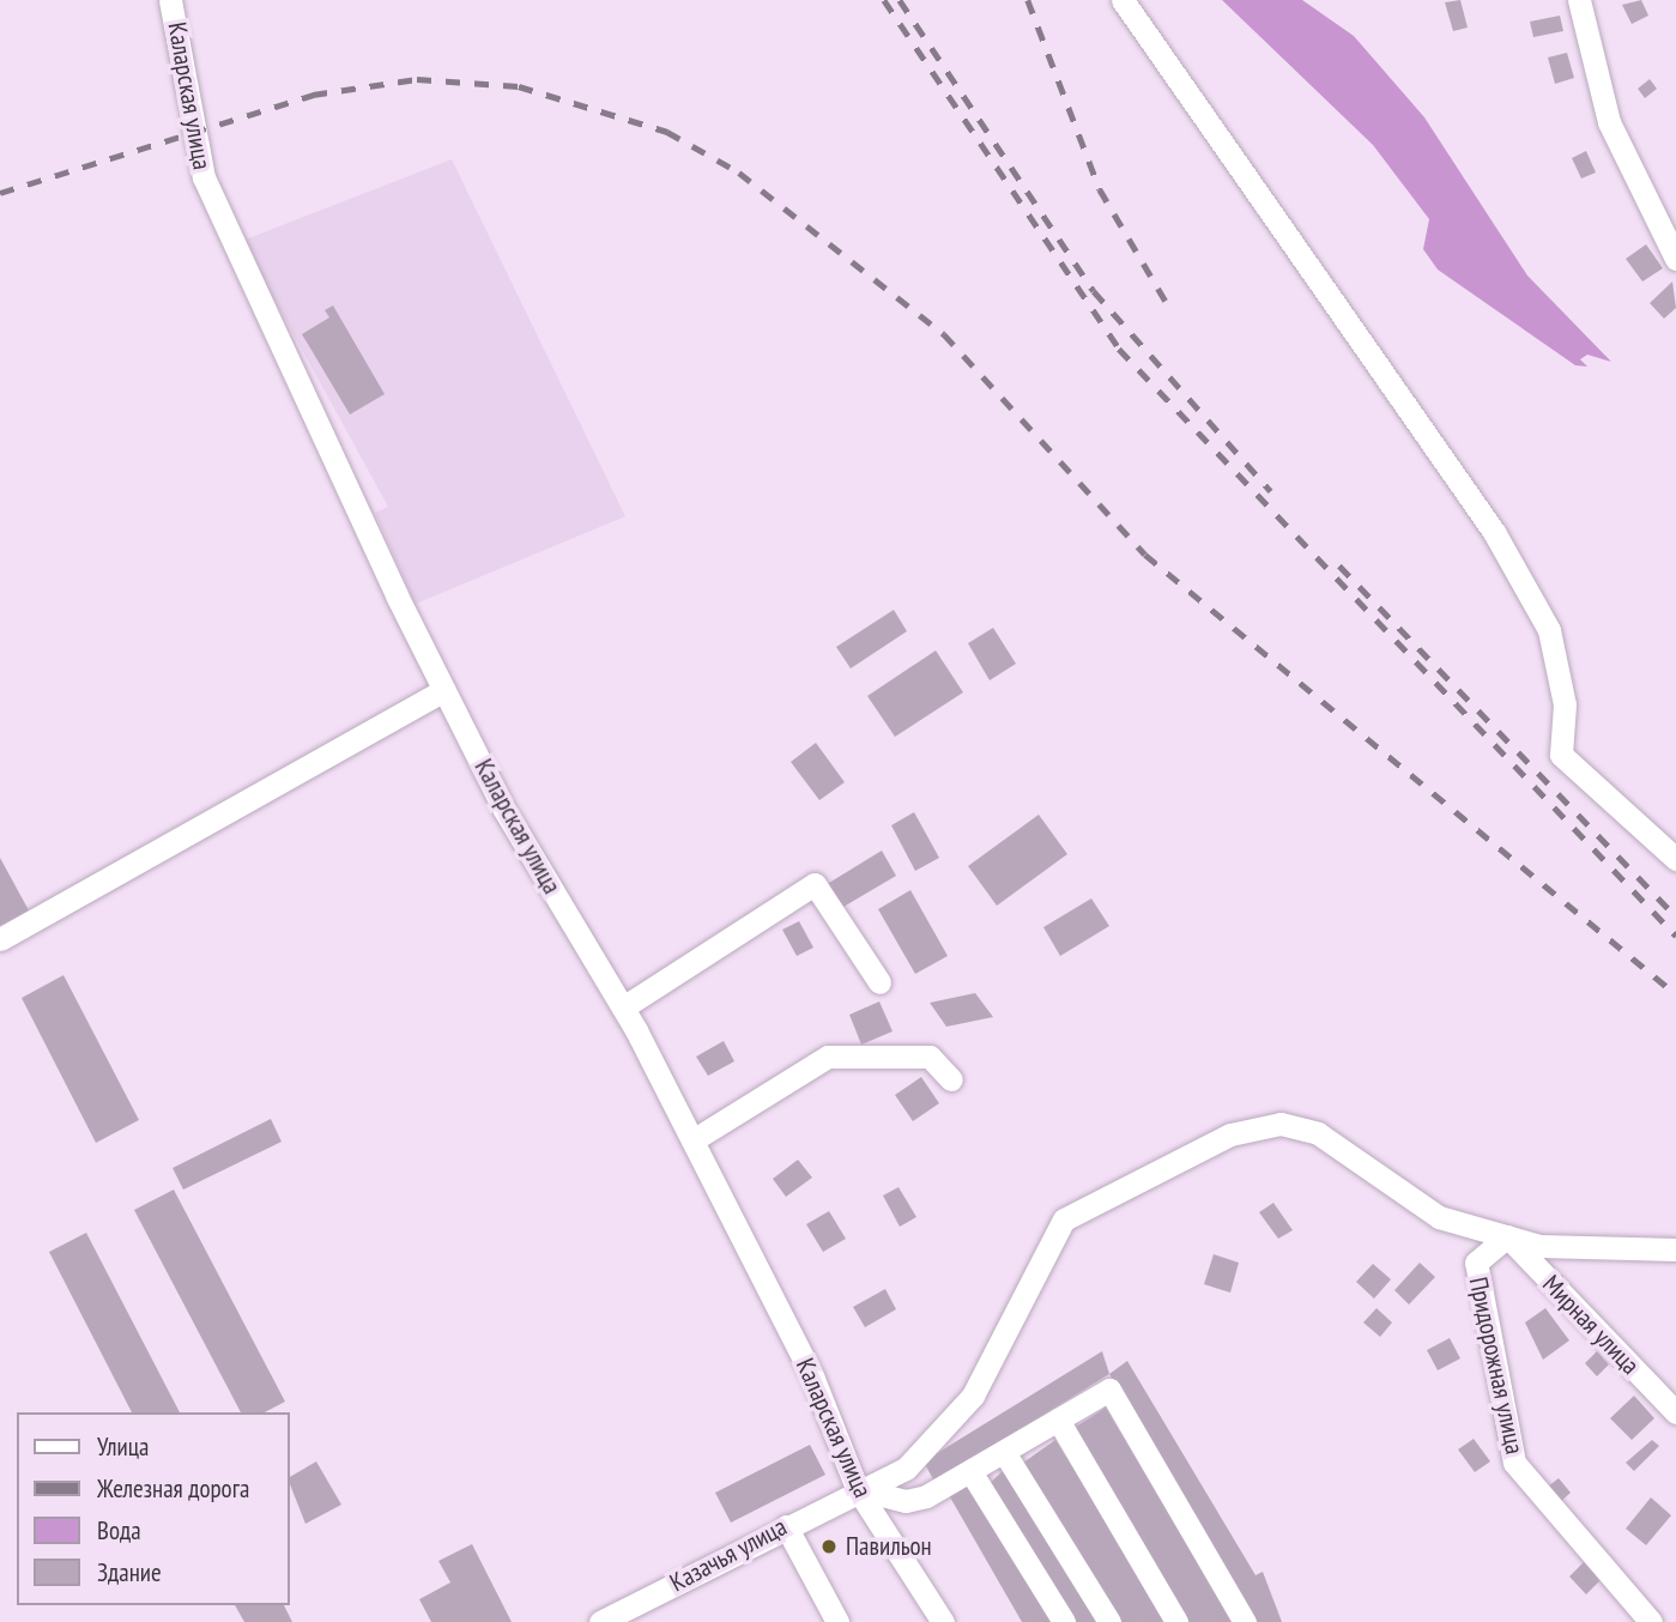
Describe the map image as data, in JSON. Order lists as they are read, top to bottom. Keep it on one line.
{"streets":{"street":["Каларская улица","Мирная улица","Придорожная улица","Казачья улица"]},"crossings":[["Каларская улица","Казачья улица"],["Мирная улица","Придорожная улица"],["Мирная улица","Казачья улица"],["Придорожная улица","Казачья улица"]],"places":["Павильон"],"legend":["Улица","Железная дорога","Вода","Здание"]}
